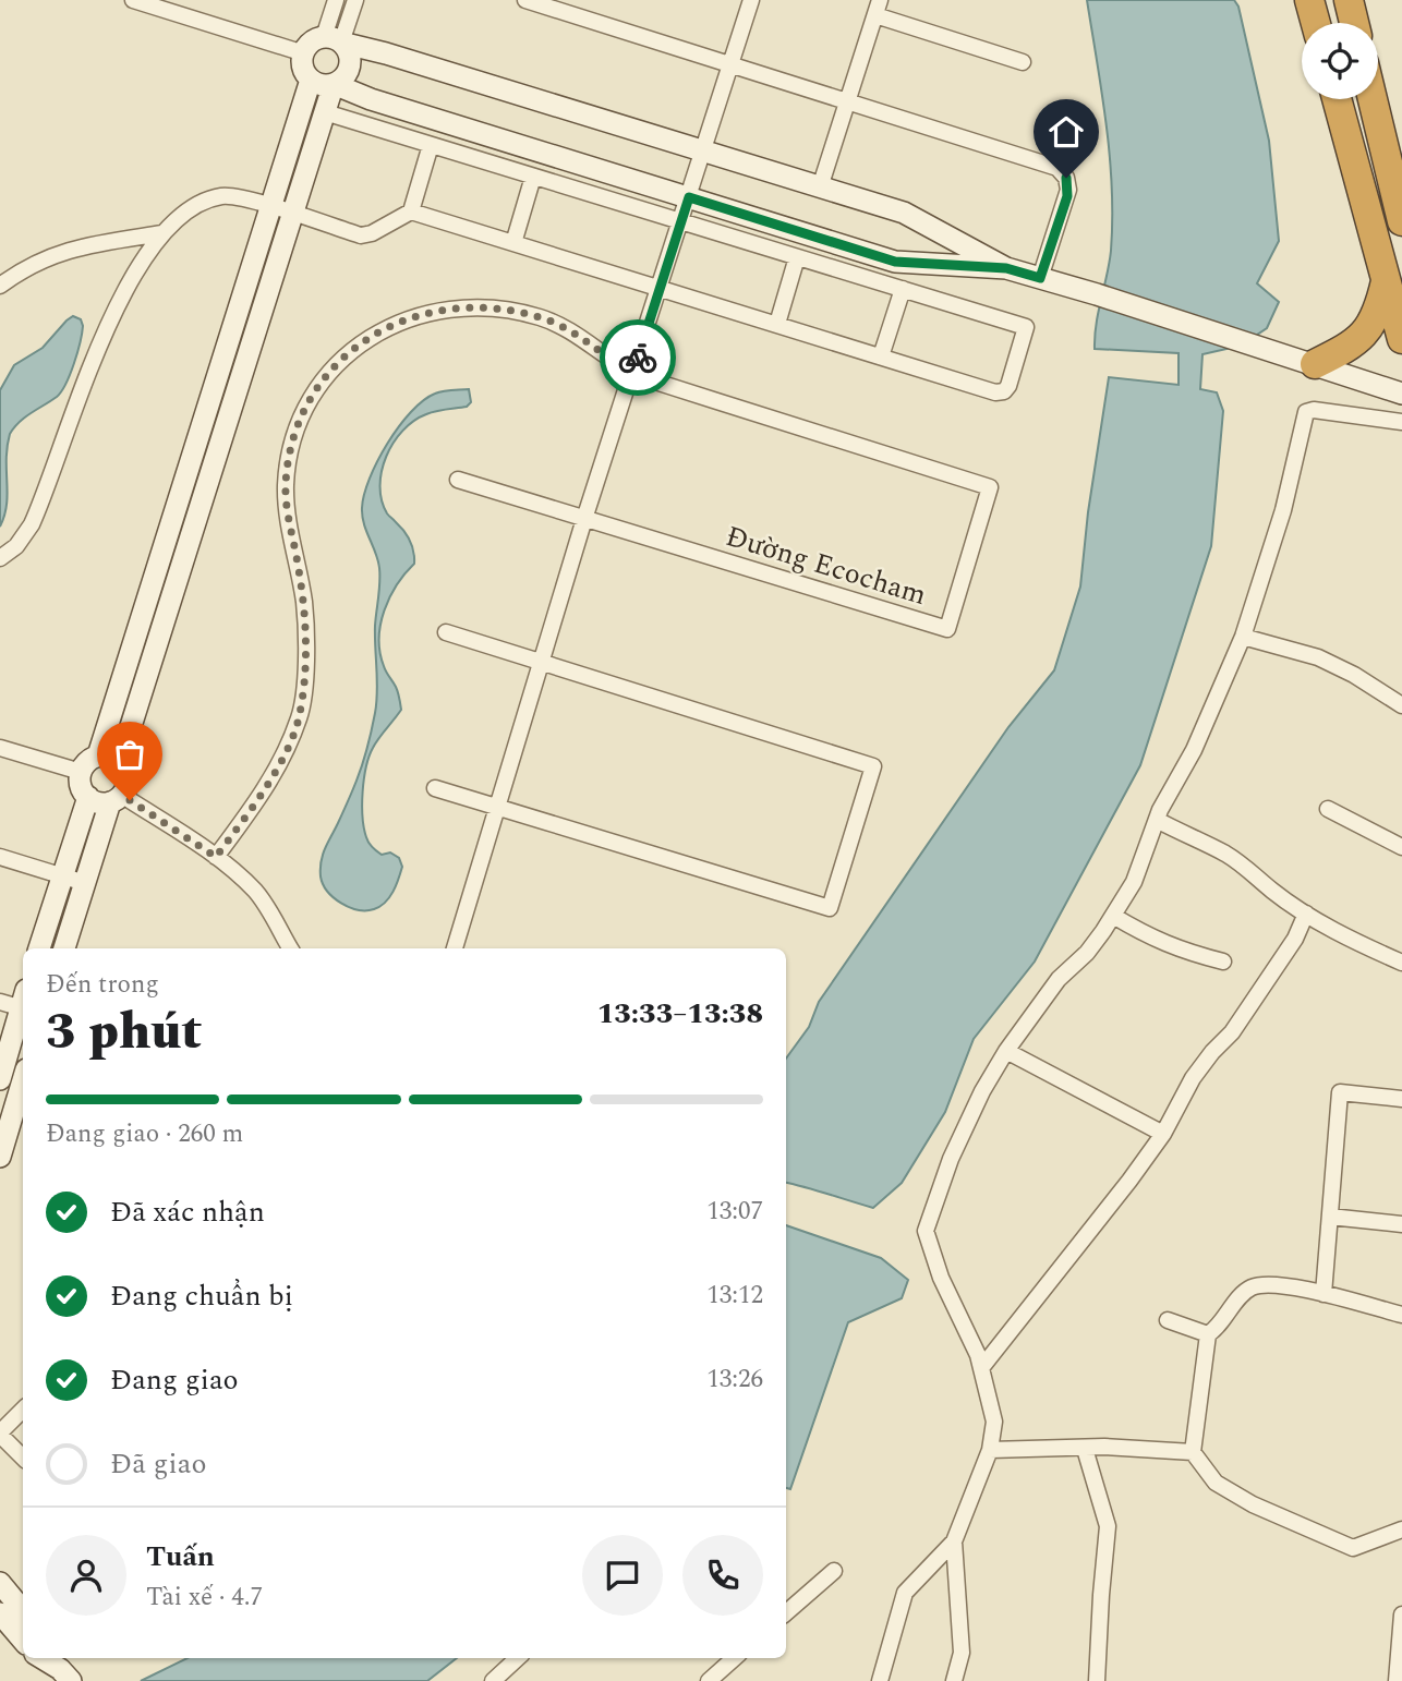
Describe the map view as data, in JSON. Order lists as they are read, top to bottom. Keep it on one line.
{"streets":{"street":["Đường Ecocham"]},"page":{"heading":["3 phút","Đến trong","13:33–13:38"],"panel":["Tuấn","Tài xế · 4.7"],"bar":"Đang giao · 260 m","list":[["Đã xác nhận","13:07"],["Đang chuẩn bị","13:12"],["Đang giao","13:26"],"Đã giao"]}}
